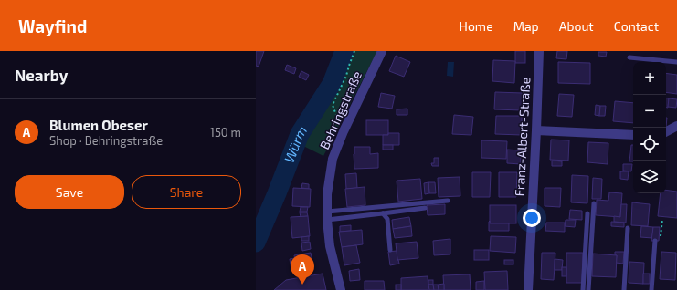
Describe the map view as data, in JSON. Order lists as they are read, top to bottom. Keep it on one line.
{"streets":{"street":["Behringstraße","Franz-Albert-Straße"]},"water":["Würm"],"page":{"header":"Wayfind","nav":["Home","Map","About","Contact"],"heading":"Nearby","map_buttons":["+","−"],"list":[{"mark":"A","name":"Blumen Obeser","note":"Shop · Behringstraße","value":"150 m"}],"buttons":["Save","Share"],"pins":"A"}}
